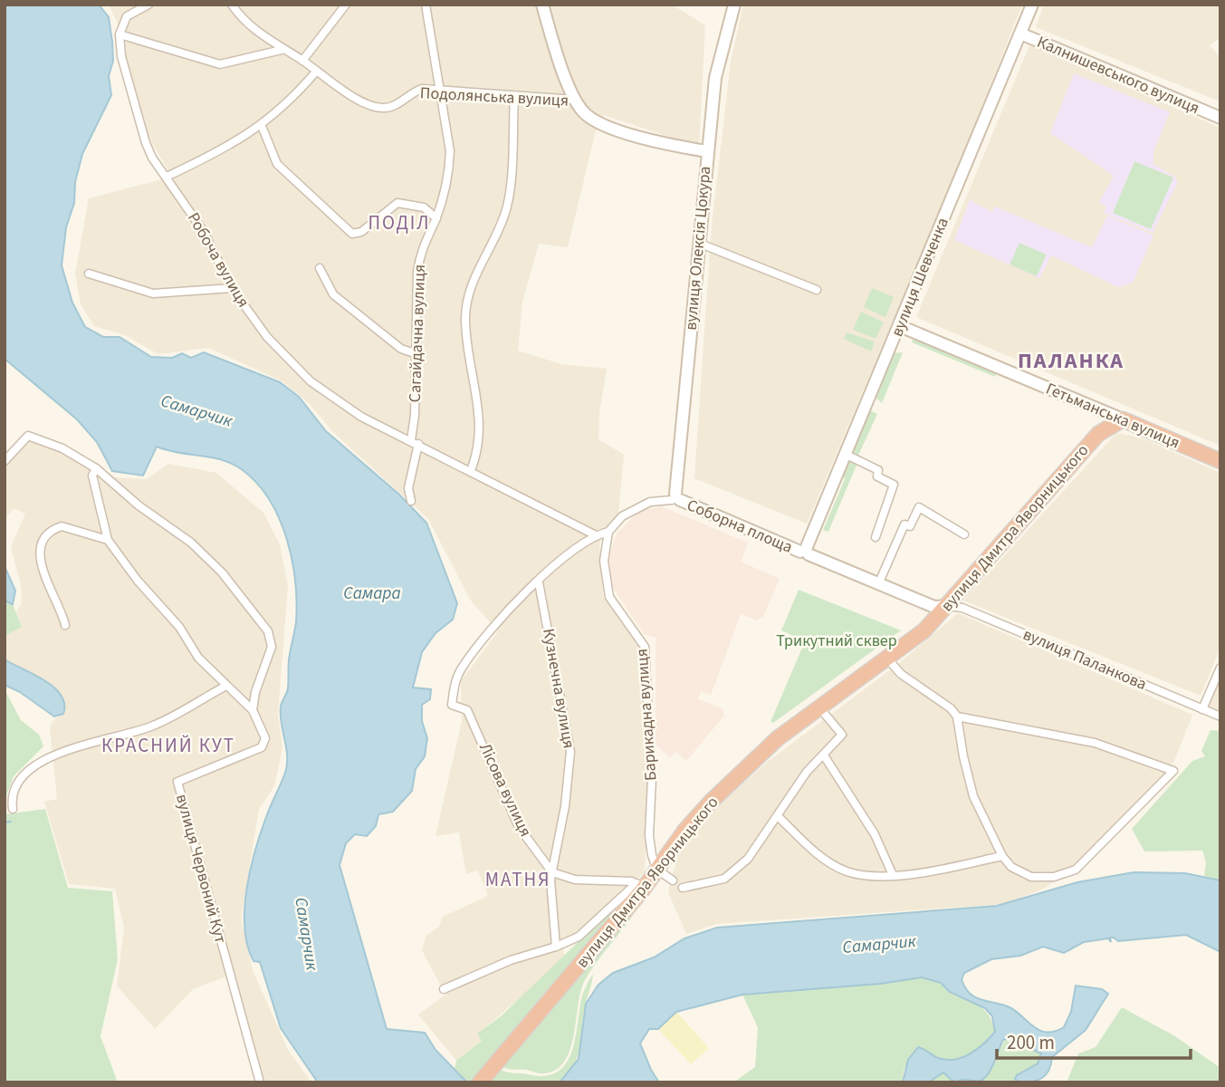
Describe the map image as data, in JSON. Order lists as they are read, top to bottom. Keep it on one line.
{"streets":{"highway":["Гетьманська вулиця","вулиця Дмитра Яворницького"],"street":["Калнишевського вулиця","Подолянська вулиця","вулиця Олексія Цокура","Робоча вулиця","вулиця Шевченка","Сагайдачна вулиця","Соборна площа","вулиця Паланкова","Кузнечна вулиця","Барикадна вулиця","Лісова вулиця","вулиця Червоний Кут"]},"crossings":[["Калнишевського вулиця","вулиця Шевченка"],["Подолянська вулиця","вулиця Олексія Цокура"],["Подолянська вулиця","Сагайдачна вулиця"],["вулиця Олексія Цокура","Соборна площа"],["Робоча вулиця","Сагайдачна вулиця"],["вулиця Шевченка","Гетьманська вулиця"],["вулиця Шевченка","Соборна площа"],["Гетьманська вулиця","вулиця Дмитра Яворницького"],["Соборна площа","вулиця Дмитра Яворницького"],["Соборна площа","вулиця Паланкова"],["вулиця Дмитра Яворницького","вулиця Паланкова"],["вулиця Дмитра Яворницького","Барикадна вулиця"],["Кузнечна вулиця","Лісова вулиця"]],"districts":["ПОДІЛ","ПАЛАНКА","КРАСНИЙ КУТ","МАТНЯ"],"water":["Самарчик","Самара"],"parks":["Трикутний сквер"],"scale_bar":"200 m"}
